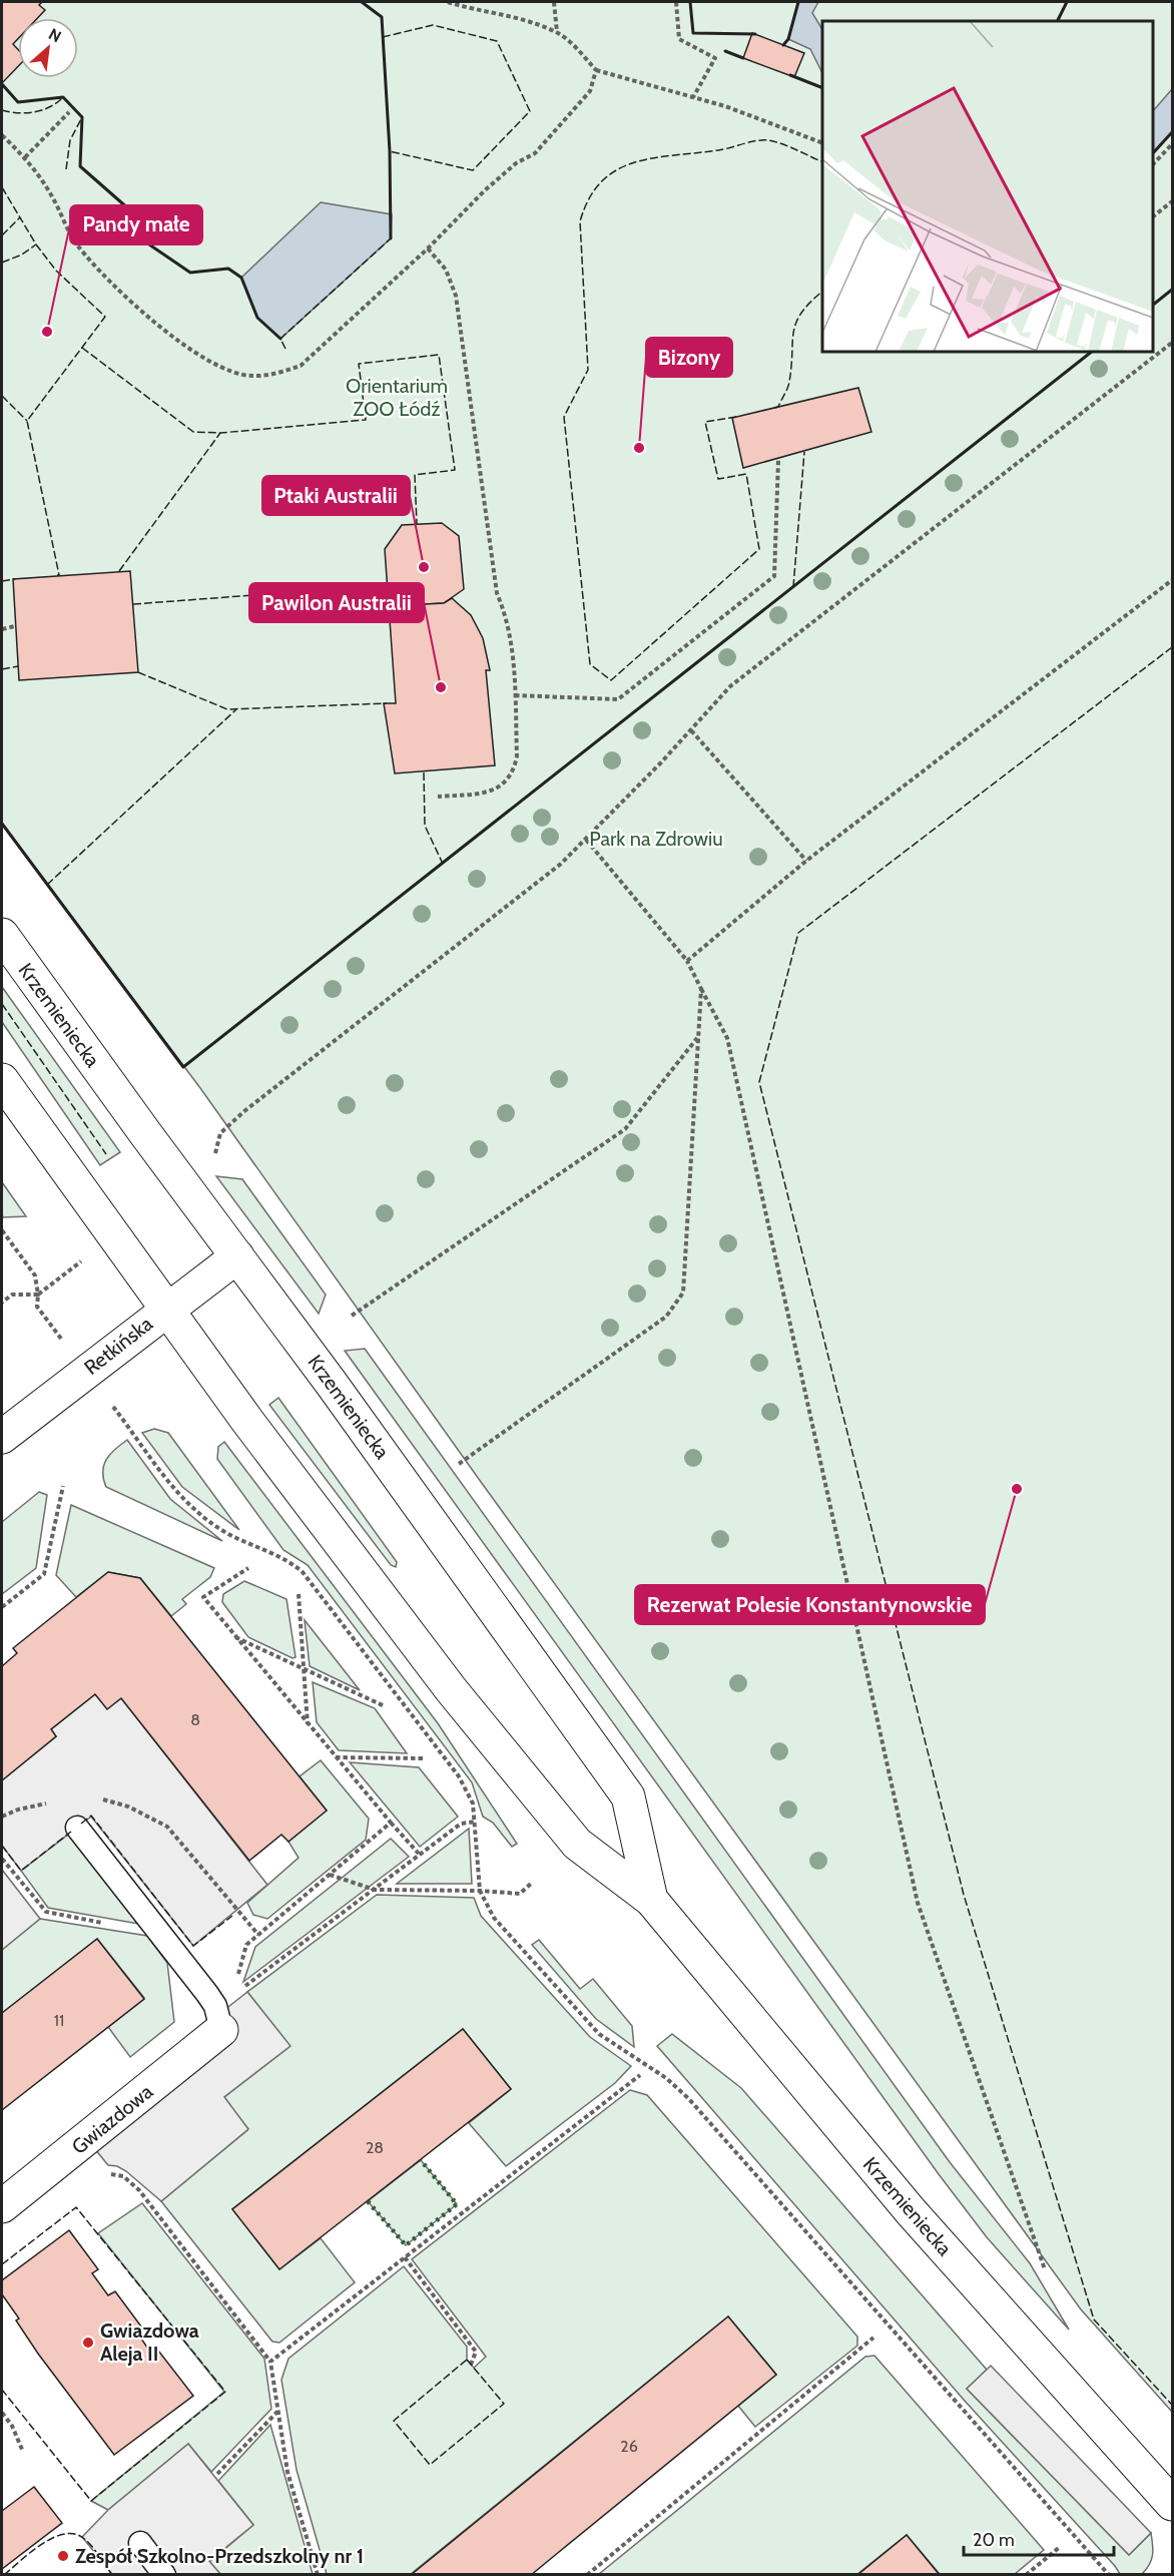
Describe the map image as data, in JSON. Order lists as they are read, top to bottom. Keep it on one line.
{"streets":{"main road":["Krzemieniecka","Retkińska","Gwiazdowa"]},"crossings":[["Krzemieniecka","Retkińska"]],"parks":["Orientarium ZOO Łódź","Park na Zdrowiu"],"places":["Pandy małe","Bizony","Ptaki Australii","Pawilon Australii","Rezerwat Polesie Konstantynowskie","Gwiazdowa Aleja II","Zespół Szkolno-Przedszkolny nr 1"],"house_numbers":["8","11","28","26"],"scale_bar":"20 m","north":"top right"}
